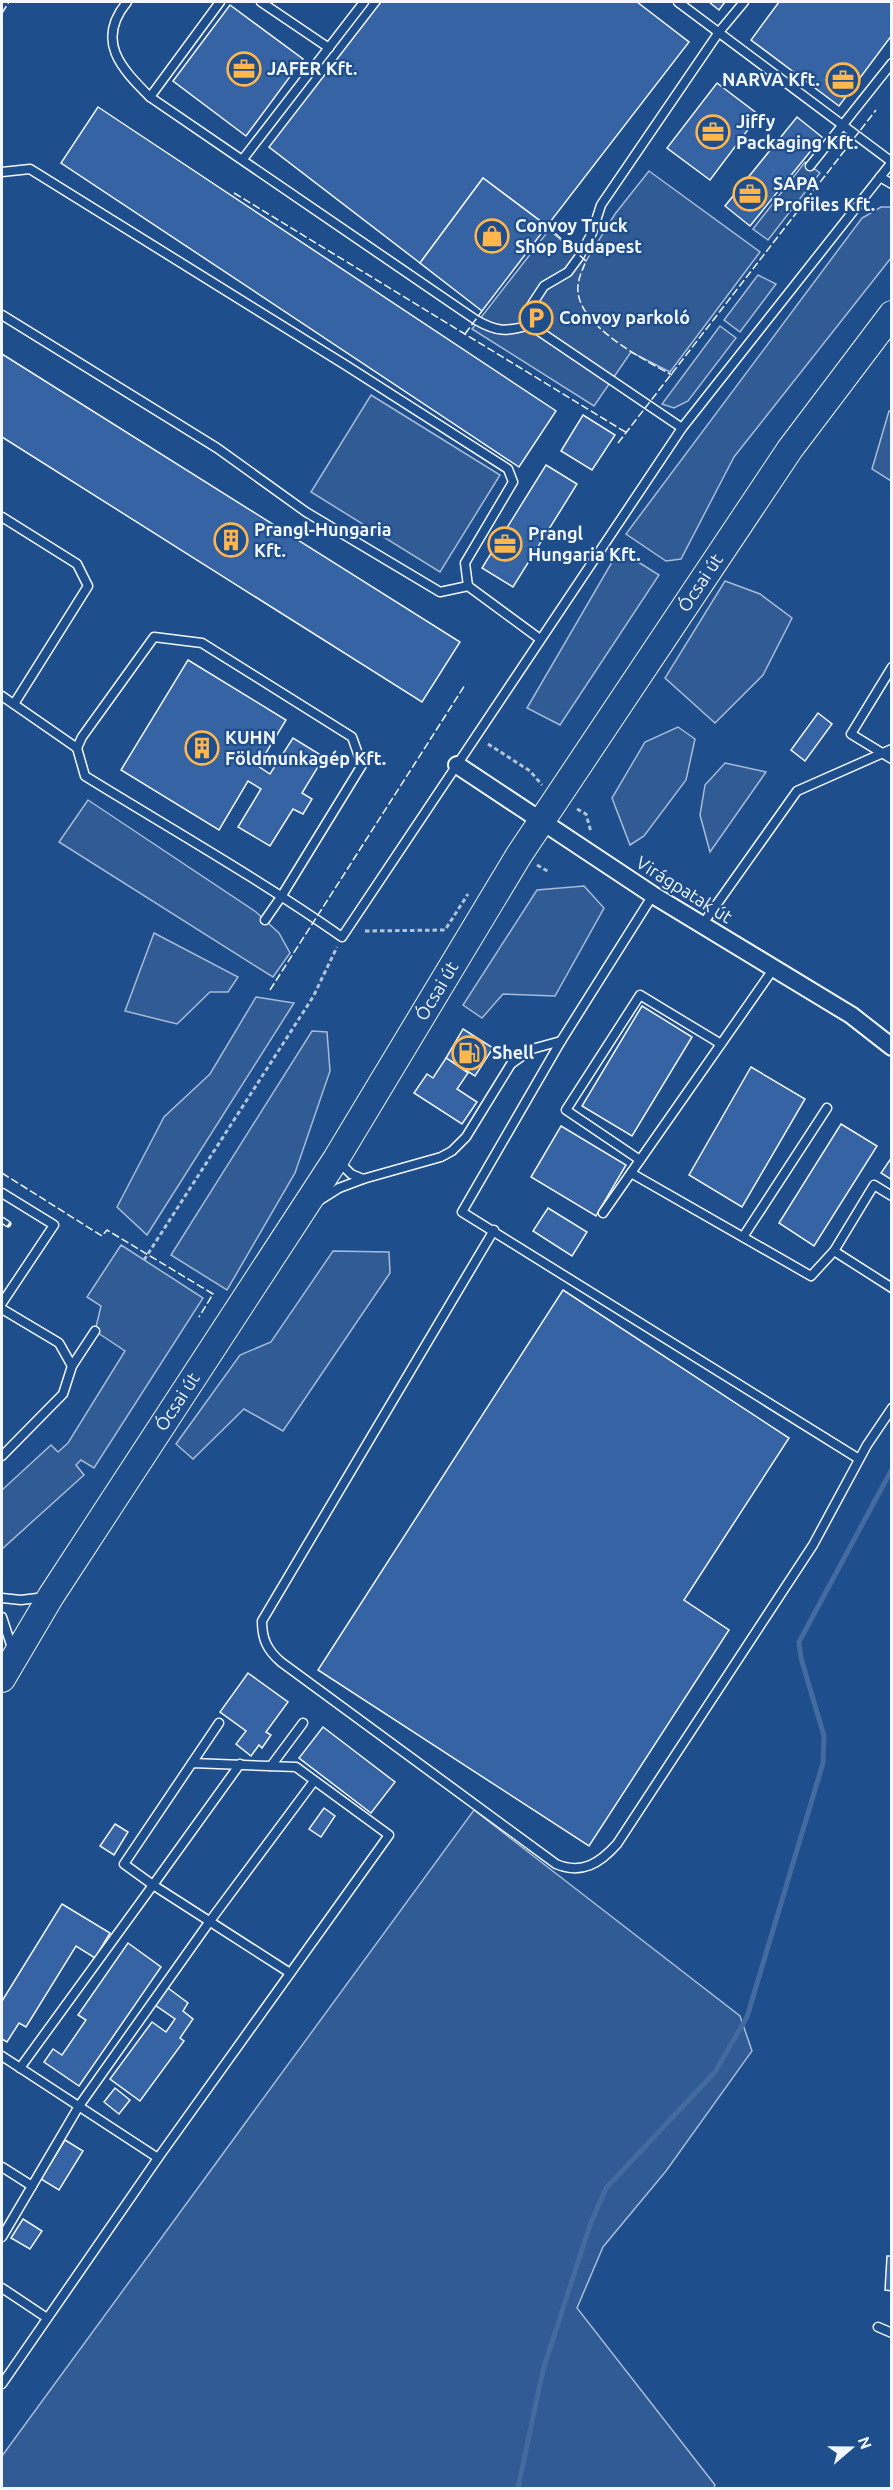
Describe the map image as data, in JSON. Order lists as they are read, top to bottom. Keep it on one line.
{"streets":{"main road":["Ócsai út"],"street":["Virágpatak út"]},"crossings":[["Ócsai út","Virágpatak út"]],"places":{"office":["JAFER Kft.","NARVA Kft.","Jiffy Packaging Kft.","SAPA Profiles Kft.","Prangl Hungaria Kft."],"shop":["Convoy Truck Shop Budapest"],"parking":["Convoy parkoló"],"building":["Prangl-Hungaria Kft.","KUHN Földmunkagép Kft."],"fuel station":["Shell"]},"north":"right"}
